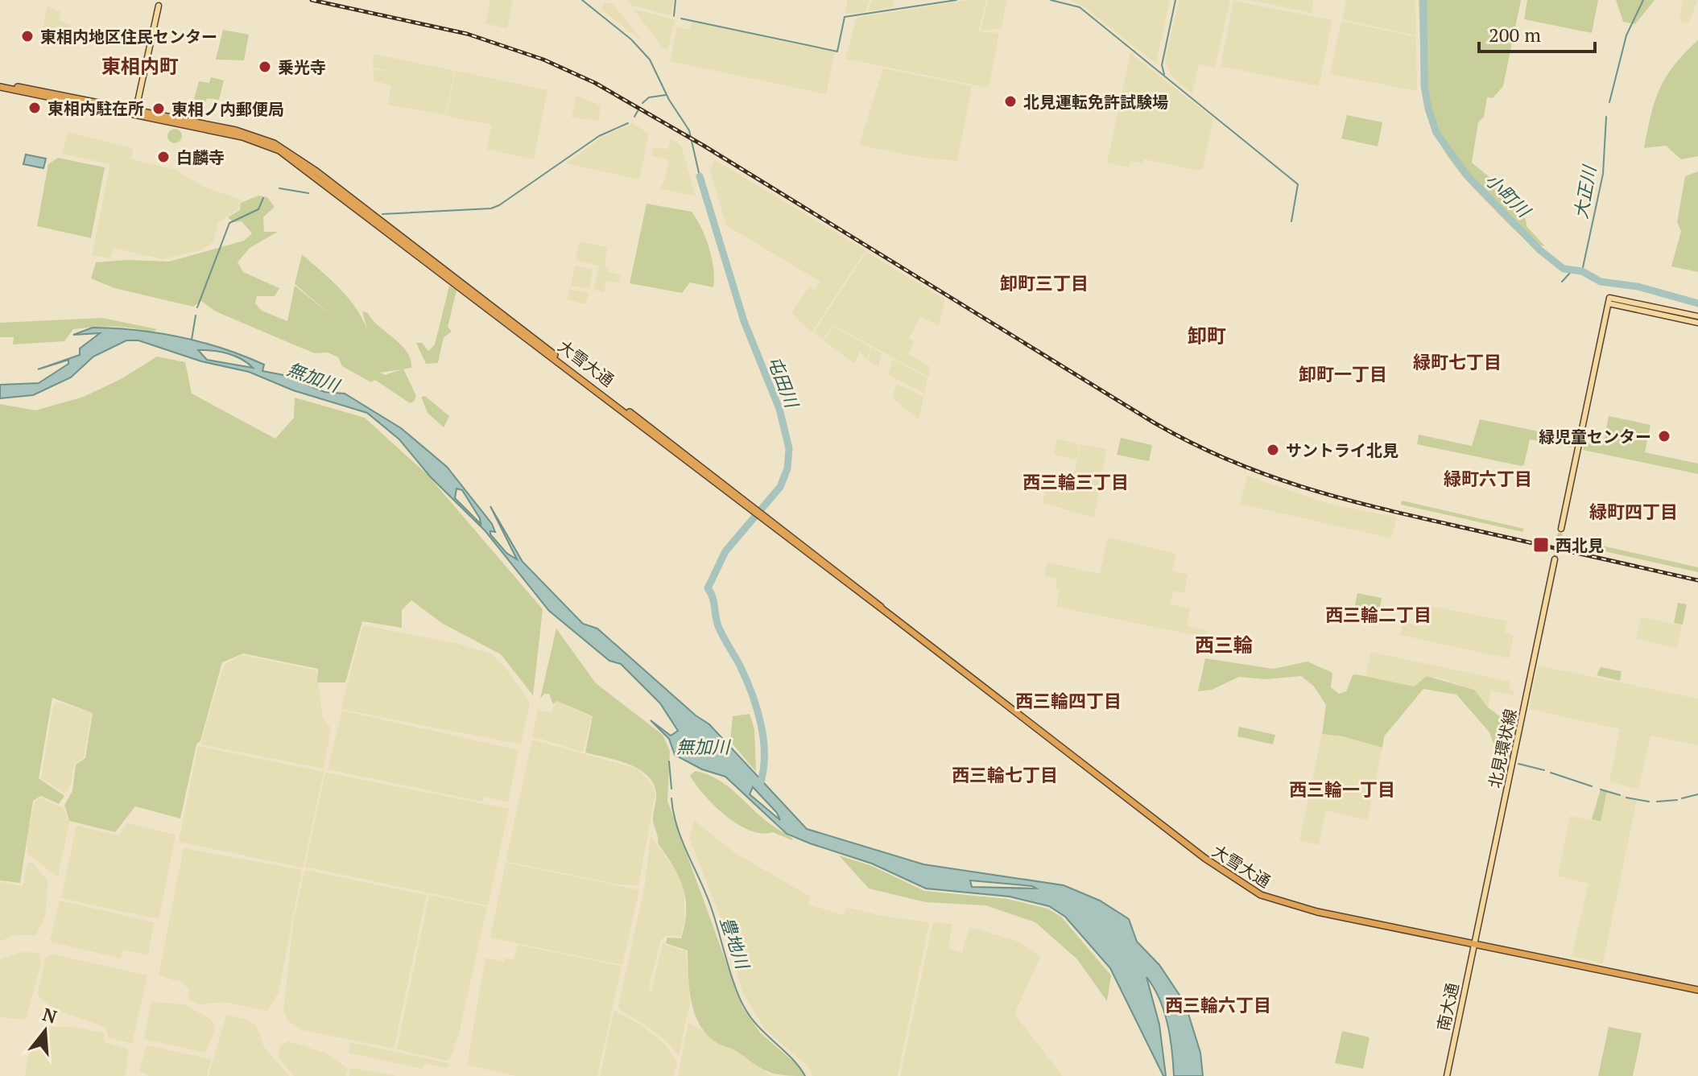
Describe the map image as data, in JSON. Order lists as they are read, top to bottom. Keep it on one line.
{"streets":{"highway":["大雪大通"],"main road":["北見環状線","南大通"]},"crossings":[["大雪大通","北見環状線"],["大雪大通","南大通"],["北見環状線","南大通"]],"districts":["東相内町","卸町三丁目","卸町","緑町七丁目","卸町一丁目","緑町六丁目","西三輪三丁目","緑町四丁目","西三輪二丁目","西三輪","西三輪四丁目","西三輪七丁目","西三輪一丁目","西三輪六丁目"],"water":["大正川","小町川","無加川","屯田川","豊地川"],"places":{"other":["東相内地区住民センター","乗光寺","北見運転免許試験場","東相内駐在所","東相ノ内郵便局","白麟寺","緑児童センター","サントライ北見"],"transit":["西北見"]},"scale_bar":"200 m","north":"top"}
